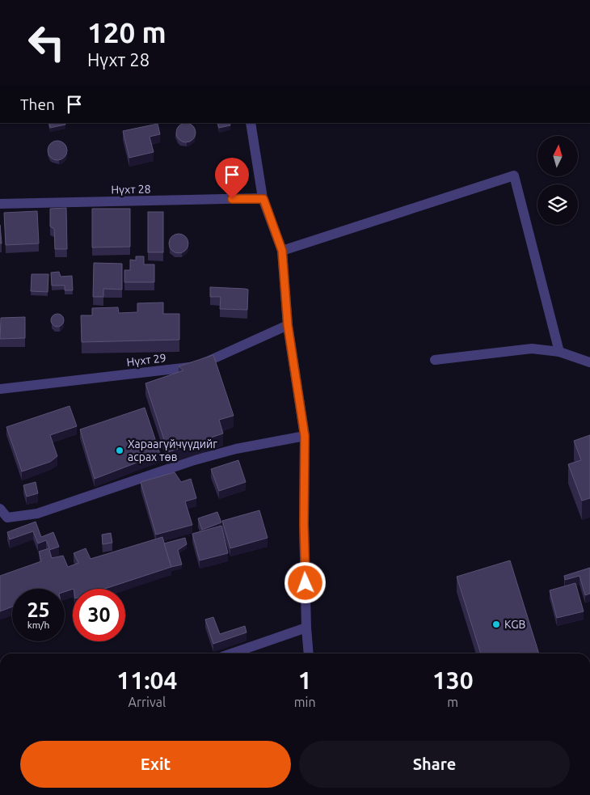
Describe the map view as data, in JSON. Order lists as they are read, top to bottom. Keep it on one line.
{"streets":{"street":["Нүхт 28","Нүхт 29"]},"places":["Хараагүйчүүдийг асрах төв","KGB"],"north":"top","page":{"turn":["120 m","Нүхт 28"],"then":"Then","speed":"25 km/h","limit":"30","eta":["11:04","Arrival","1","min","130","m"],"buttons":["Exit","Share"]}}
